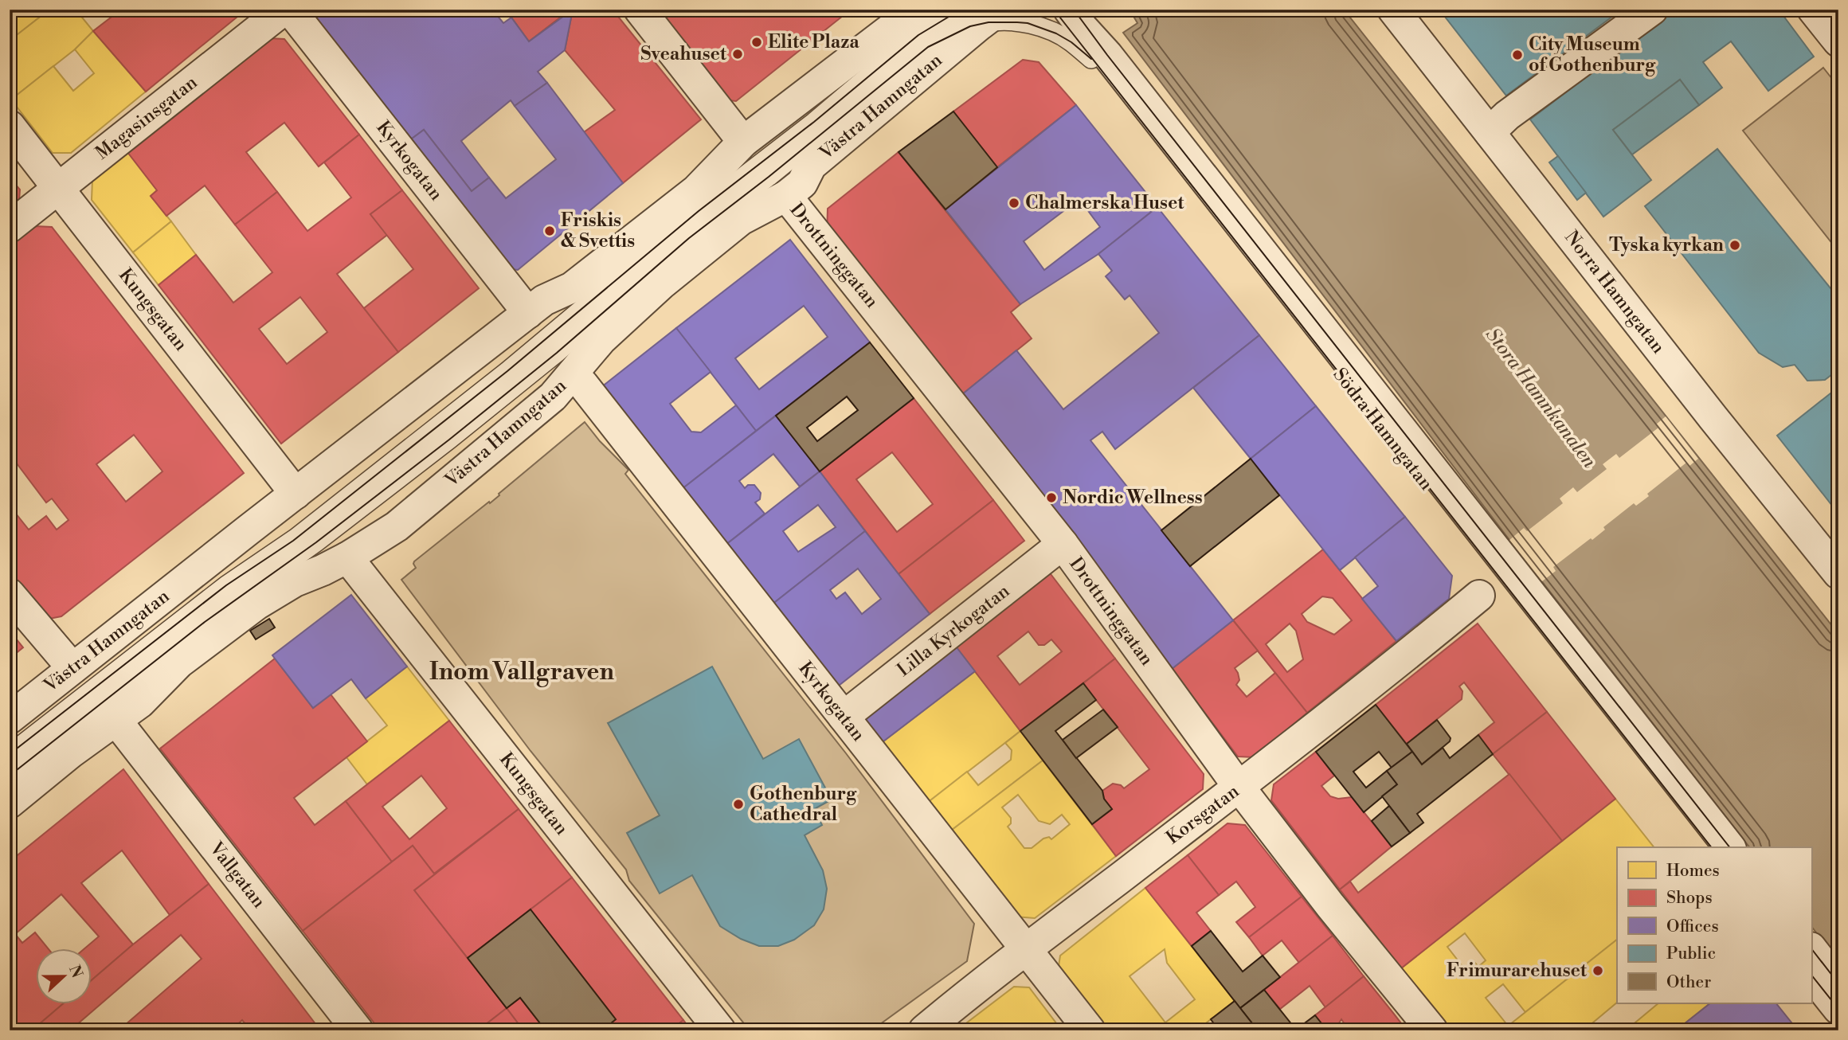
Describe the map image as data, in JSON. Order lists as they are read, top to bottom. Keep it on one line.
{"streets":{"street":["Västra Hamngatan","Magasinsgatan","Kyrkogatan","Drottninggatan","Norra Hamngatan","Kungsgatan","Södra Hamngatan","Lilla Kyrkogatan","Korsgatan","Vallgatan"]},"crossings":[["Västra Hamngatan","Kyrkogatan"],["Västra Hamngatan","Drottninggatan"],["Västra Hamngatan","Kungsgatan"],["Västra Hamngatan","Vallgatan"],["Magasinsgatan","Kungsgatan"],["Kyrkogatan","Lilla Kyrkogatan"],["Kyrkogatan","Korsgatan"],["Drottninggatan","Lilla Kyrkogatan"],["Drottninggatan","Korsgatan"]],"districts":["Inom Vallgraven"],"water":["Stora Hamnkanalen"],"places":["Elite Plaza","Sveahuset","City Museum of Gothenburg","Chalmerska Huset","Friskis & Svettis","Tyska kyrkan","Nordic Wellness","Gothenburg Cathedral","Frimurarehuset"],"legend":["Homes","Shops","Offices","Public","Other"],"north":"right"}
